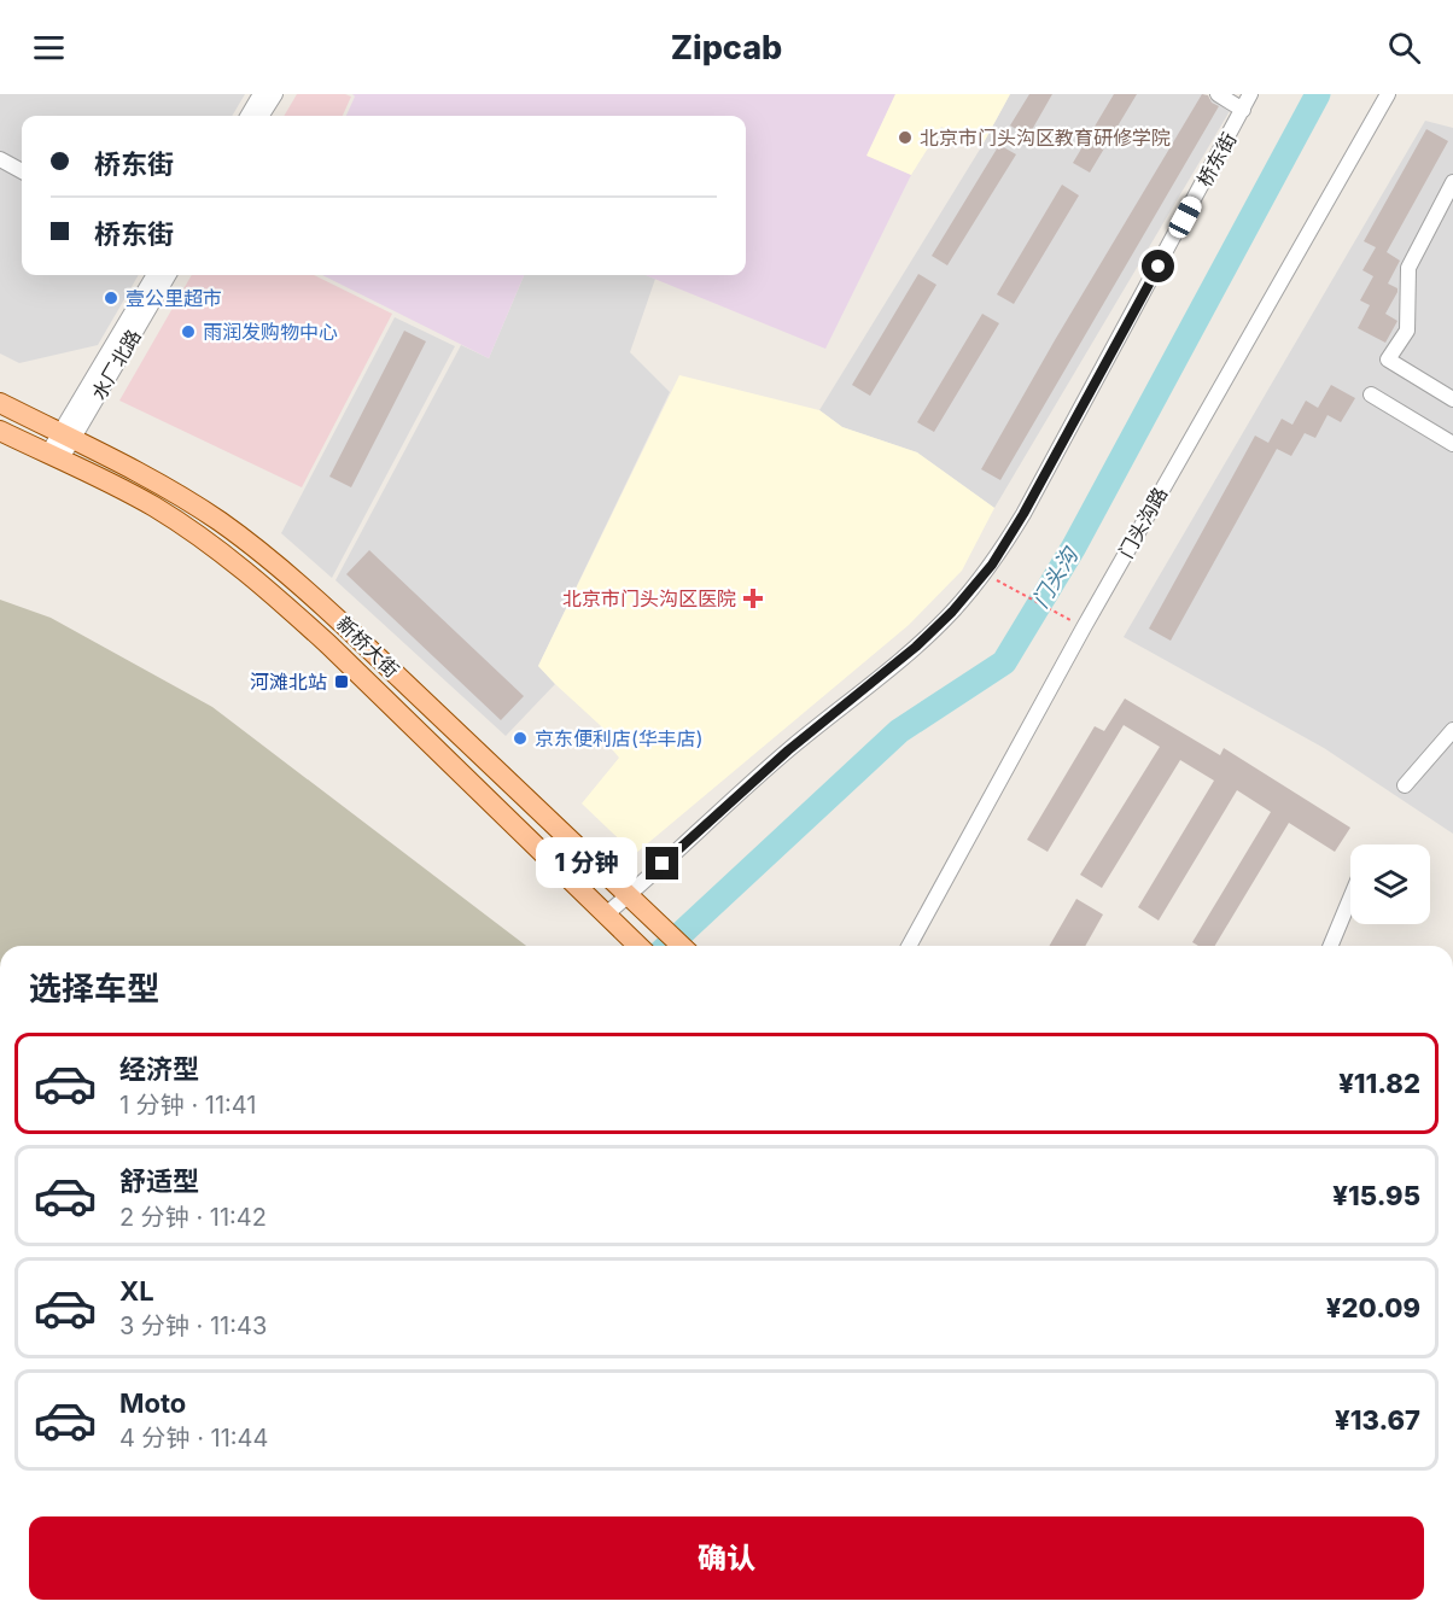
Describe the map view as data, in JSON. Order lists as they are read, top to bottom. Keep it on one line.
{"streets":{"main road":["新桥大街"],"street":["桥东街","水厂北路","门头沟路"]},"crossings":[["桥东街","新桥大街"],["水厂北路","新桥大街"]],"water":["门头沟"],"places":{"other":["北京市门头沟区教育研修学院","壹公里超市","雨润发购物中心","京东便利店(华丰店)"],"health":["北京市门头沟区医院"],"transit":["河滩北站"]},"page":{"header":"Zipcab","banner":["桥东街","桥东街"],"bubble":"1 分钟","heading":"选择车型","list":[{"name":"经济型","note":"1 分钟 · 11:41","value":"¥11.82"},{"name":"舒适型","note":"2 分钟 · 11:42","value":"¥15.95"},{"name":"XL","note":"3 分钟 · 11:43","value":"¥20.09"},{"name":"Moto","note":"4 分钟 · 11:44","value":"¥13.67"}],"buttons":"确认"}}
